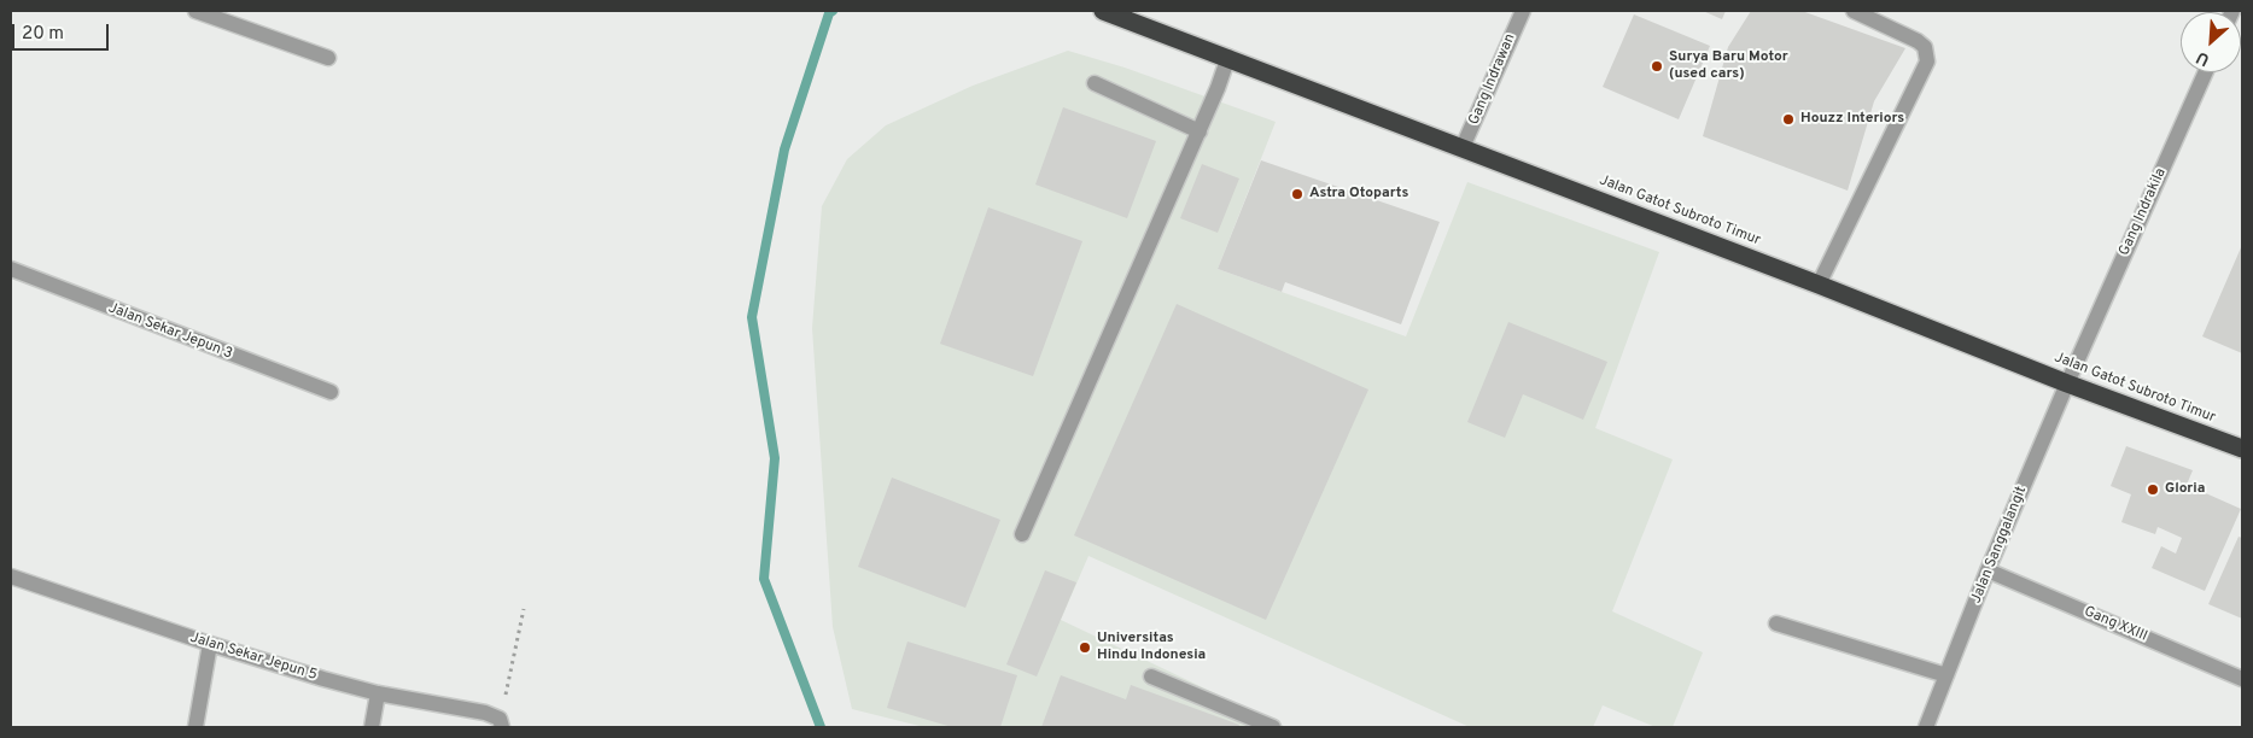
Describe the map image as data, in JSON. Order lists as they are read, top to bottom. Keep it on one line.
{"streets":{"highway":["Jalan Gatot Subroto Timur"],"street":["Gang Indrawan","Gang Indrakila","Jalan Sekar Jepun 3","Jalan Sanggalangit","Gang XXIII","Jalan Sekar Jepun 5"]},"crossings":[["Gang Indrawan","Jalan Gatot Subroto Timur"],["Jalan Gatot Subroto Timur","Jalan Sanggalangit"],["Gang Indrakila","Jalan Sanggalangit"],["Jalan Sanggalangit","Gang XXIII"]],"places":["Surya Baru Motor (used cars)","Houzz Interiors","Astra Otoparts","Gloria","Universitas Hindu Indonesia"],"scale_bar":"20 m","north":"bottom left"}
